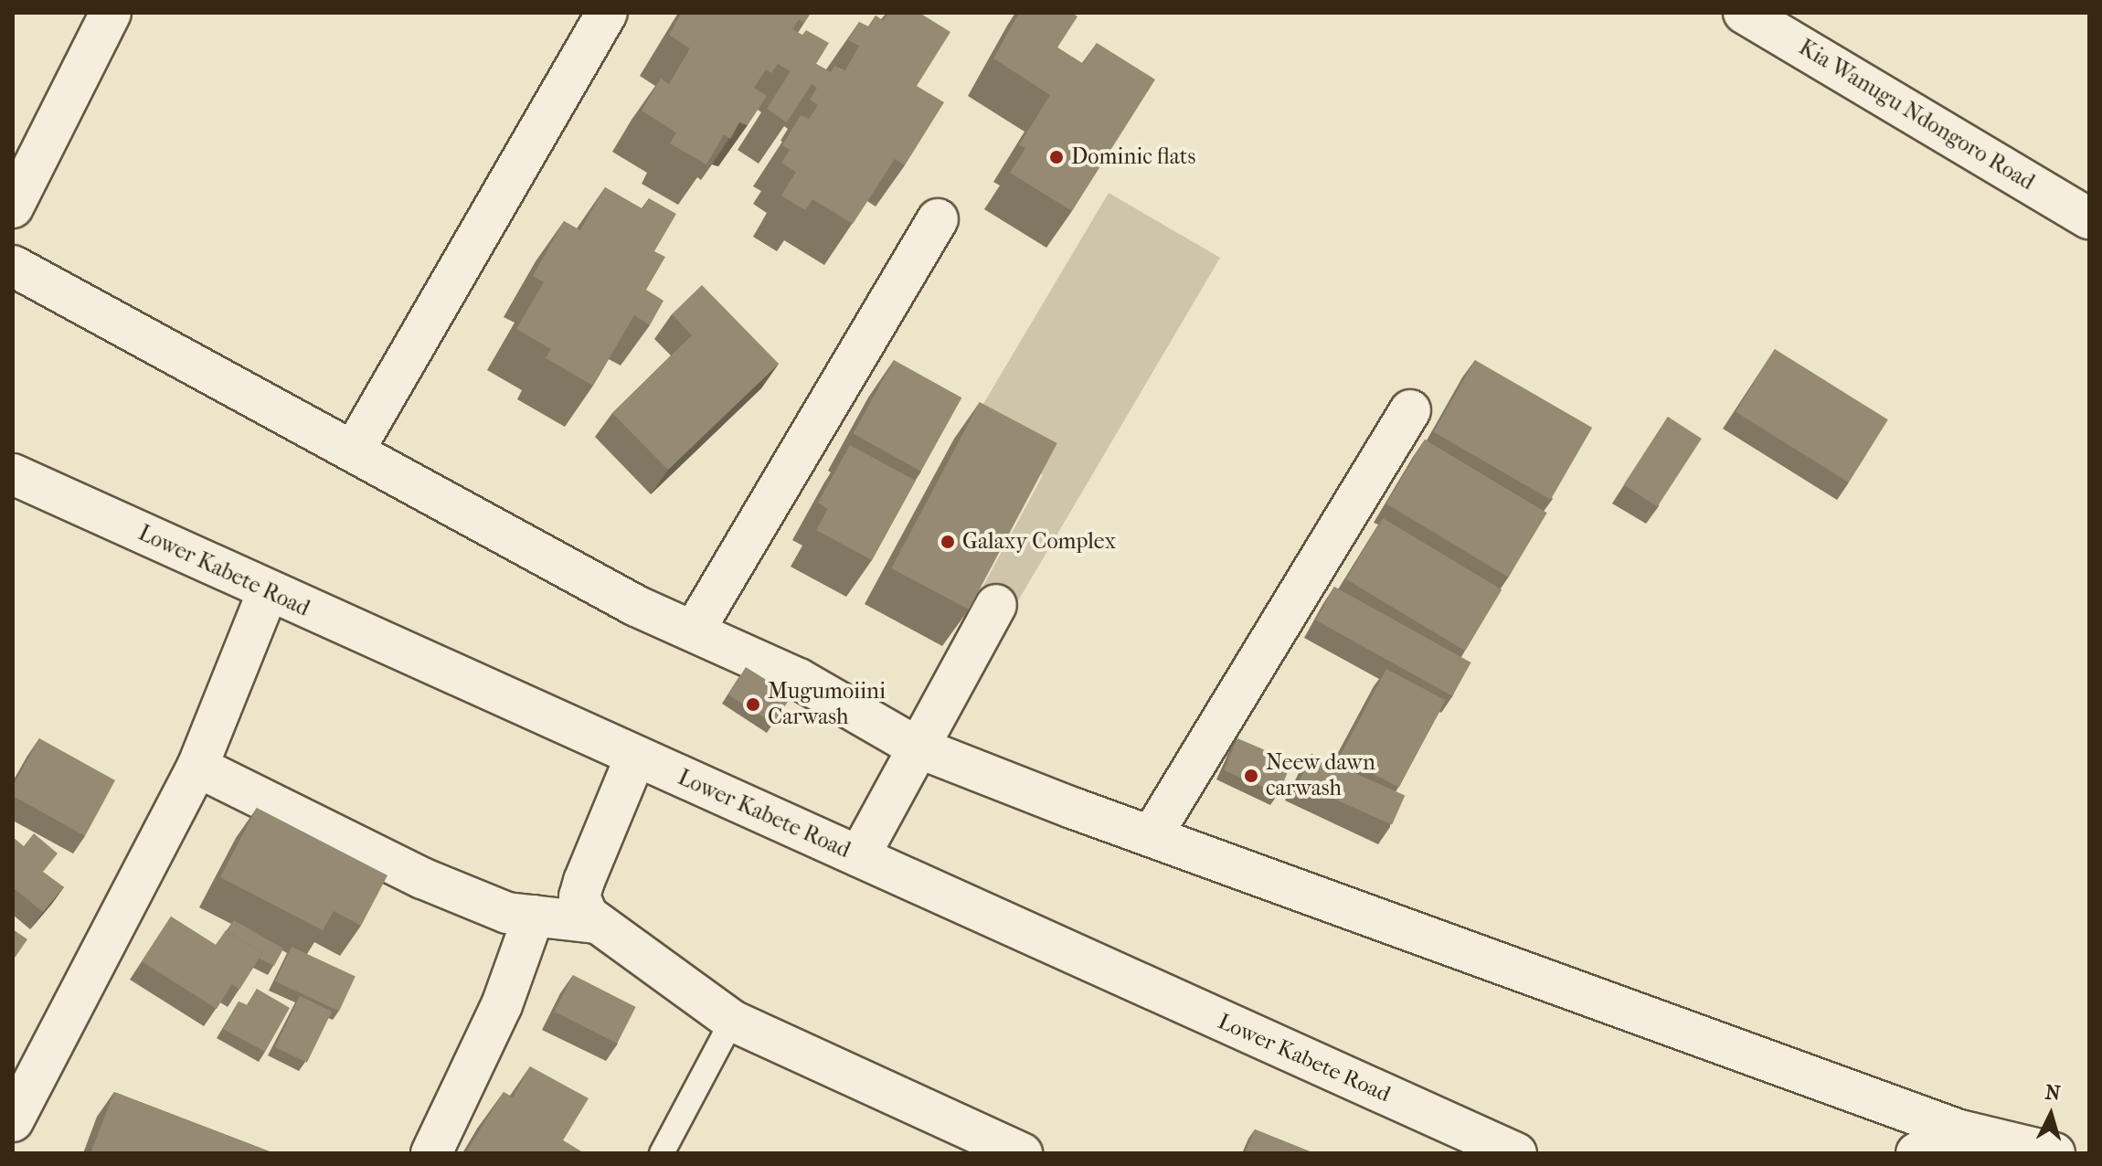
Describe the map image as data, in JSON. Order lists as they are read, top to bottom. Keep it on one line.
{"streets":{"street":["Kia Wanugu Ndongoro Road","Lower Kabete Road"]},"places":["Dominic flats","Galaxy Complex","Mugumoiini Carwash","Neew dawn carwash"],"north":"top"}
